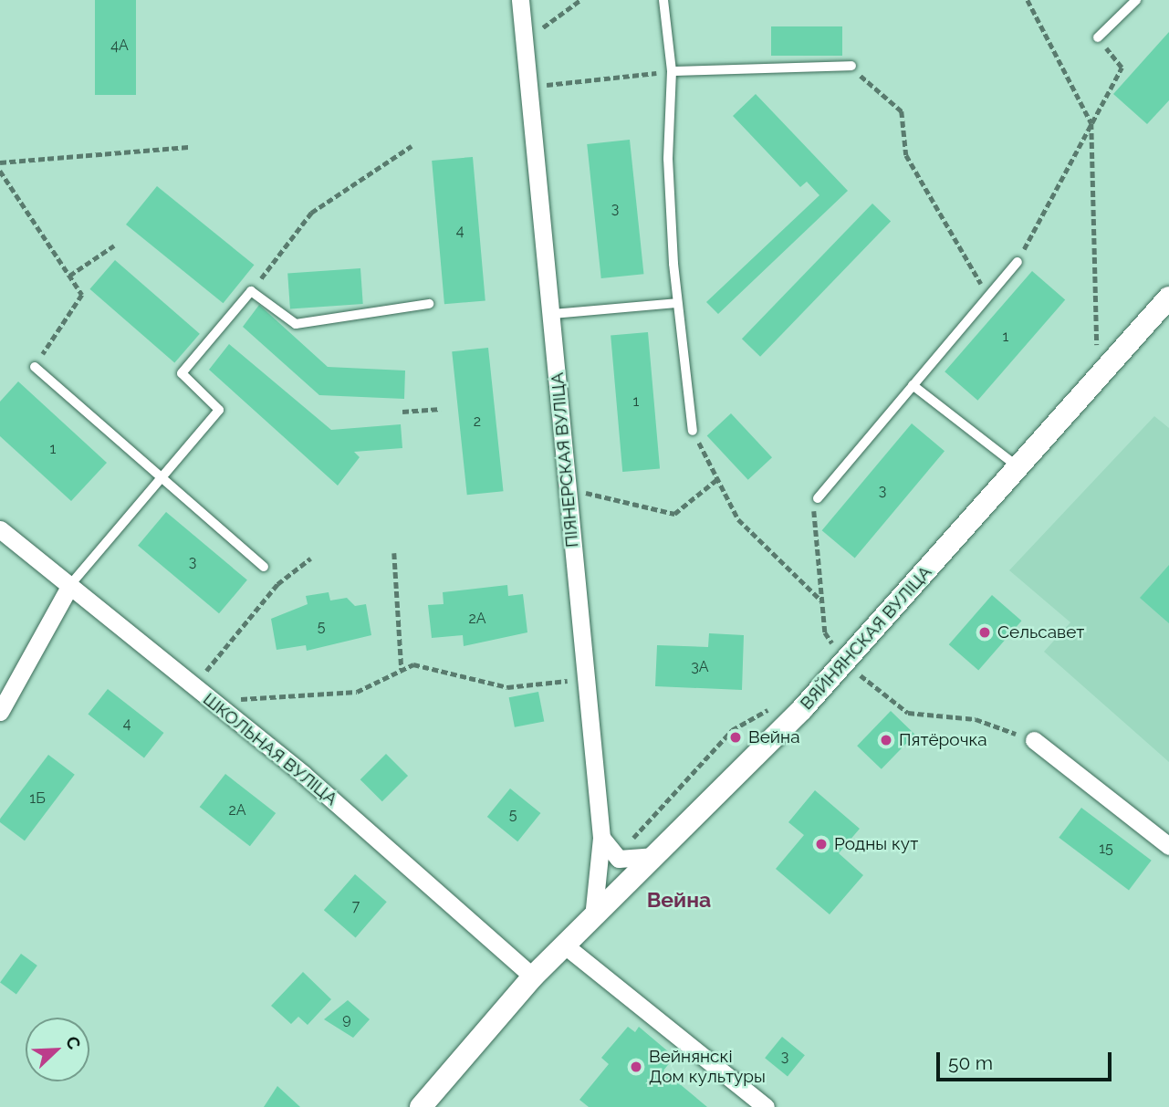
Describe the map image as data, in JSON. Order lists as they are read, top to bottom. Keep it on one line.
{"streets":{"street":["ПІЯНЕРСКАЯ ВУЛІЦА","ВЯЙНЯНСКАЯ ВУЛІЦА","ШКОЛЬНАЯ ВУЛІЦА"]},"crossings":[["ПІЯНЕРСКАЯ ВУЛІЦА","ВЯЙНЯНСКАЯ ВУЛІЦА"],["ВЯЙНЯНСКАЯ ВУЛІЦА","ШКОЛЬНАЯ ВУЛІЦА"]],"districts":["Вейна"],"places":["Сельсавет","Вейна","Пятёрочка","Родны кут","Вейнянскі Дом культуры"],"house_numbers":["4А","3","4","1","1","2","1","3","3","2А","5","3А","4","1Б","2А","5","15","7","9","3"],"scale_bar":"50 m","north":"top right"}
